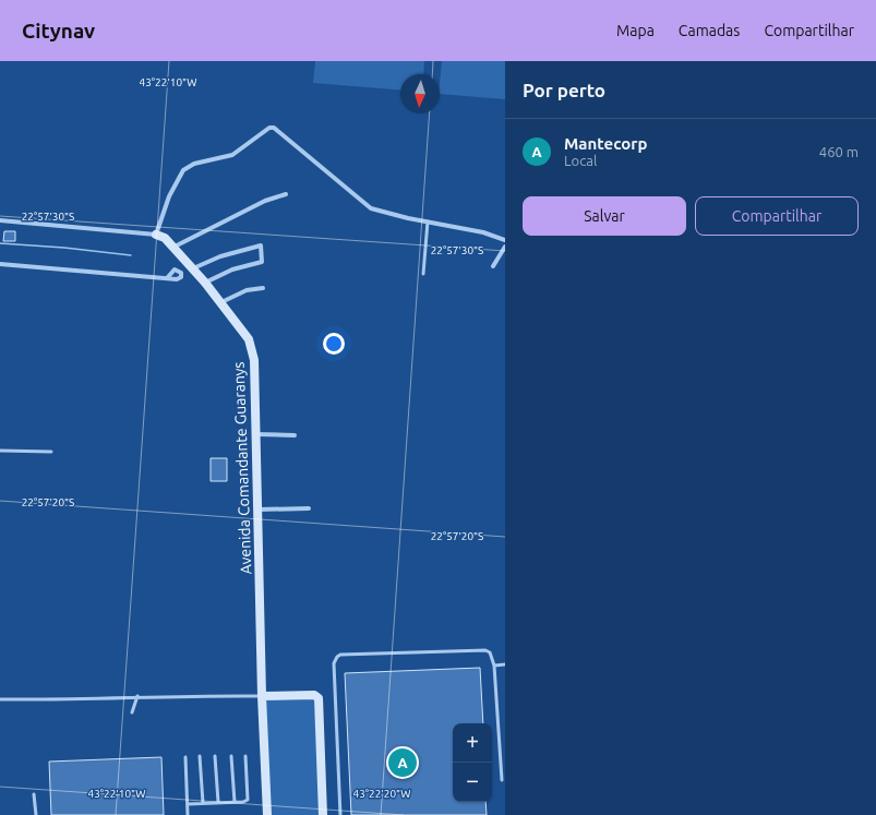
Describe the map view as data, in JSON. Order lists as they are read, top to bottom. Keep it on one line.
{"streets":{"street":["Avenida Comandante Guaranys"]},"north":"bottom","page":{"header":"Citynav","nav":["Mapa","Camadas","Compartilhar"],"heading":"Por perto","list":[{"mark":"A","name":"Mantecorp","note":"Local","value":"460 m"}],"buttons":["Salvar","Compartilhar"],"map_buttons":["+","−"],"pins":"A"},"coordinates":["43°22'10\"W","22°57'30\"S","22°57'20\"S","43°22'20\"W"]}
